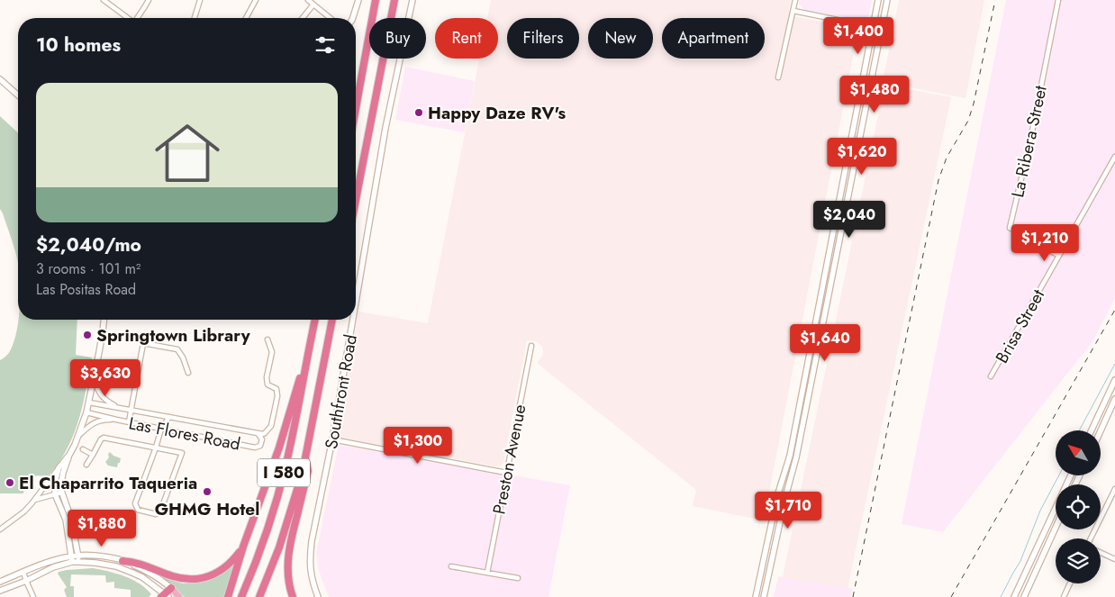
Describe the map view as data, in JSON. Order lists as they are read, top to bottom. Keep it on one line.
{"streets":{"highway":["I 580"],"main road":["Southfront Road"],"street":["La Ribera Street","Brisa Street","Las Flores Road","Preston Avenue"]},"crossings":[["La Ribera Street","Brisa Street"]],"places":["Happy Daze RV's","Springtown Library","El Chaparrito Taqueria","GHMG Hotel"],"north":"top left","page":{"price":["$1,400","$1,480","$1,620","$2,040","$1,210","$1,640","$3,630","$1,300","$1,710","$1,880"],"chip":["Buy","Rent","Filters","New","Apartment"],"heading":"10 homes","list":[{"name":"$2,040/mo","note":"3 rooms · 101 m² · Las Positas Road"}]}}
